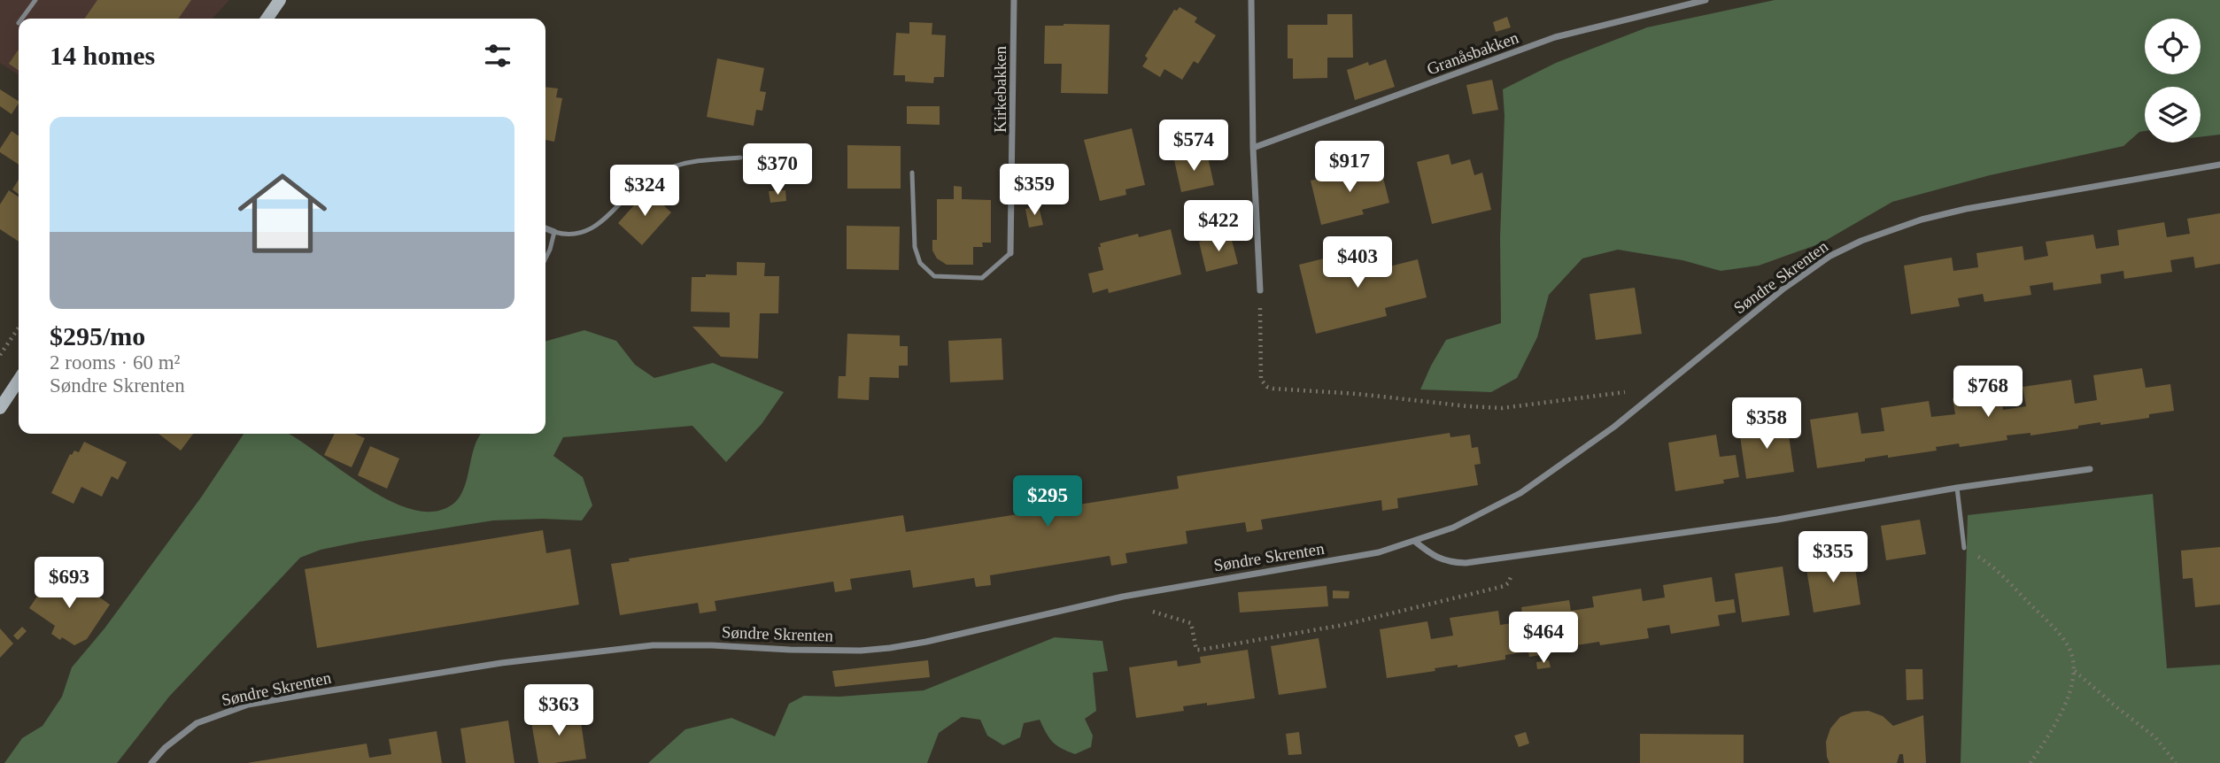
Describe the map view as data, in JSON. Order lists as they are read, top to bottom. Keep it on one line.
{"streets":{"street":["Granåsbakken","Kirkebakken","Søndre Skrenten"]},"page":{"heading":"14 homes","list":[{"name":"$295/mo","note":"2 rooms · 60 m² · Søndre Skrenten"}],"price":["$574","$917","$370","$359","$324","$422","$403","$768","$358","$295","$355","$693","$464","$363"]}}
